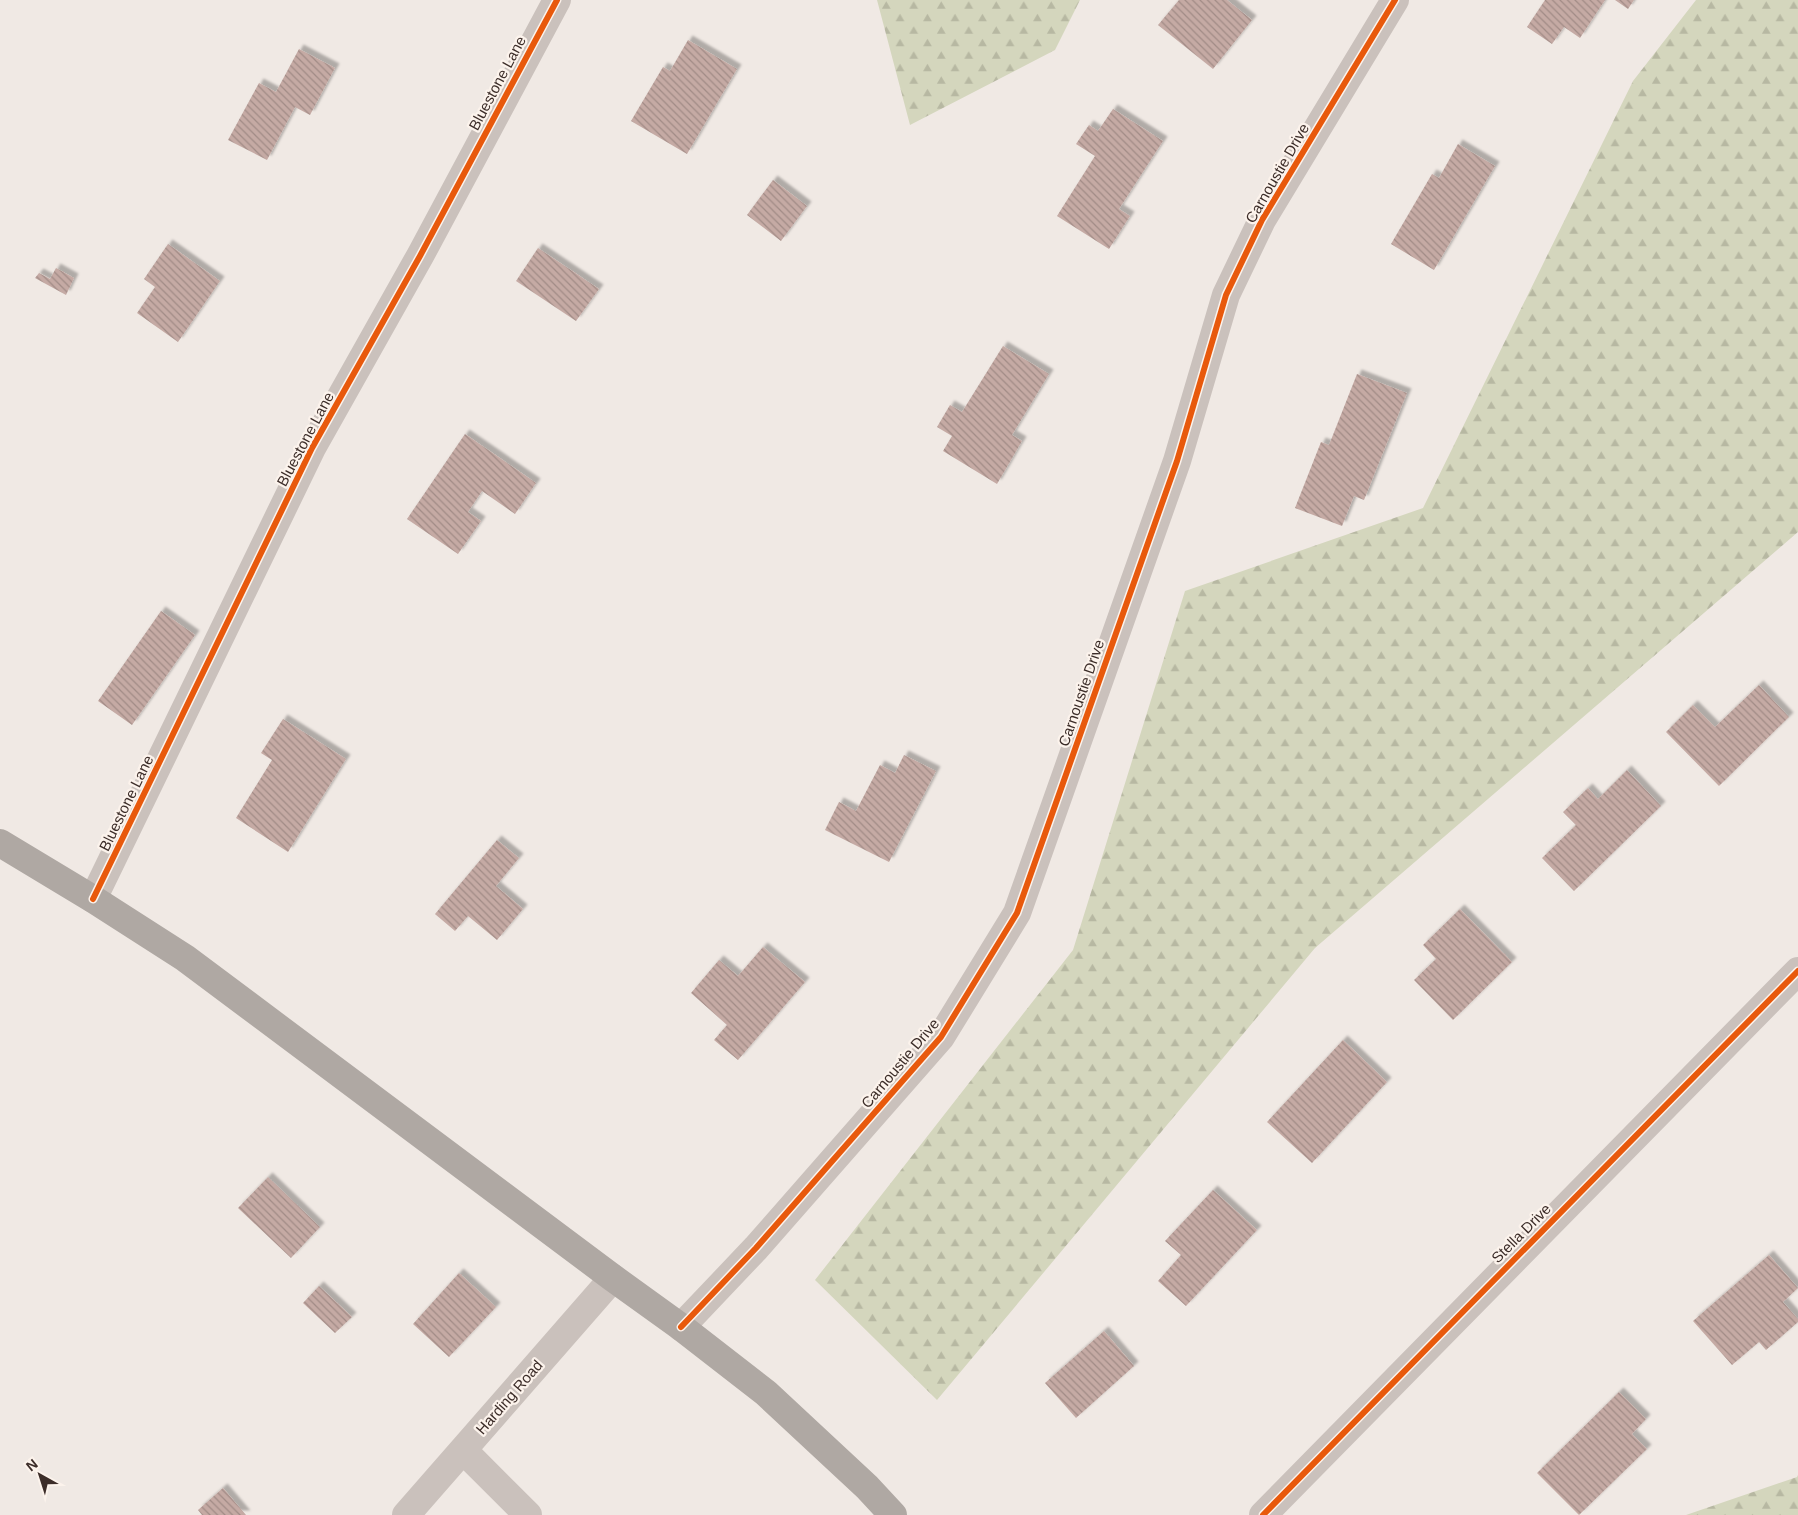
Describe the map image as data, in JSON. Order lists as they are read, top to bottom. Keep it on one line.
{"streets":{"street":["Bluestone Lane","Carnoustie Drive","Stella Drive","Harding Road"]},"north":"top left"}
